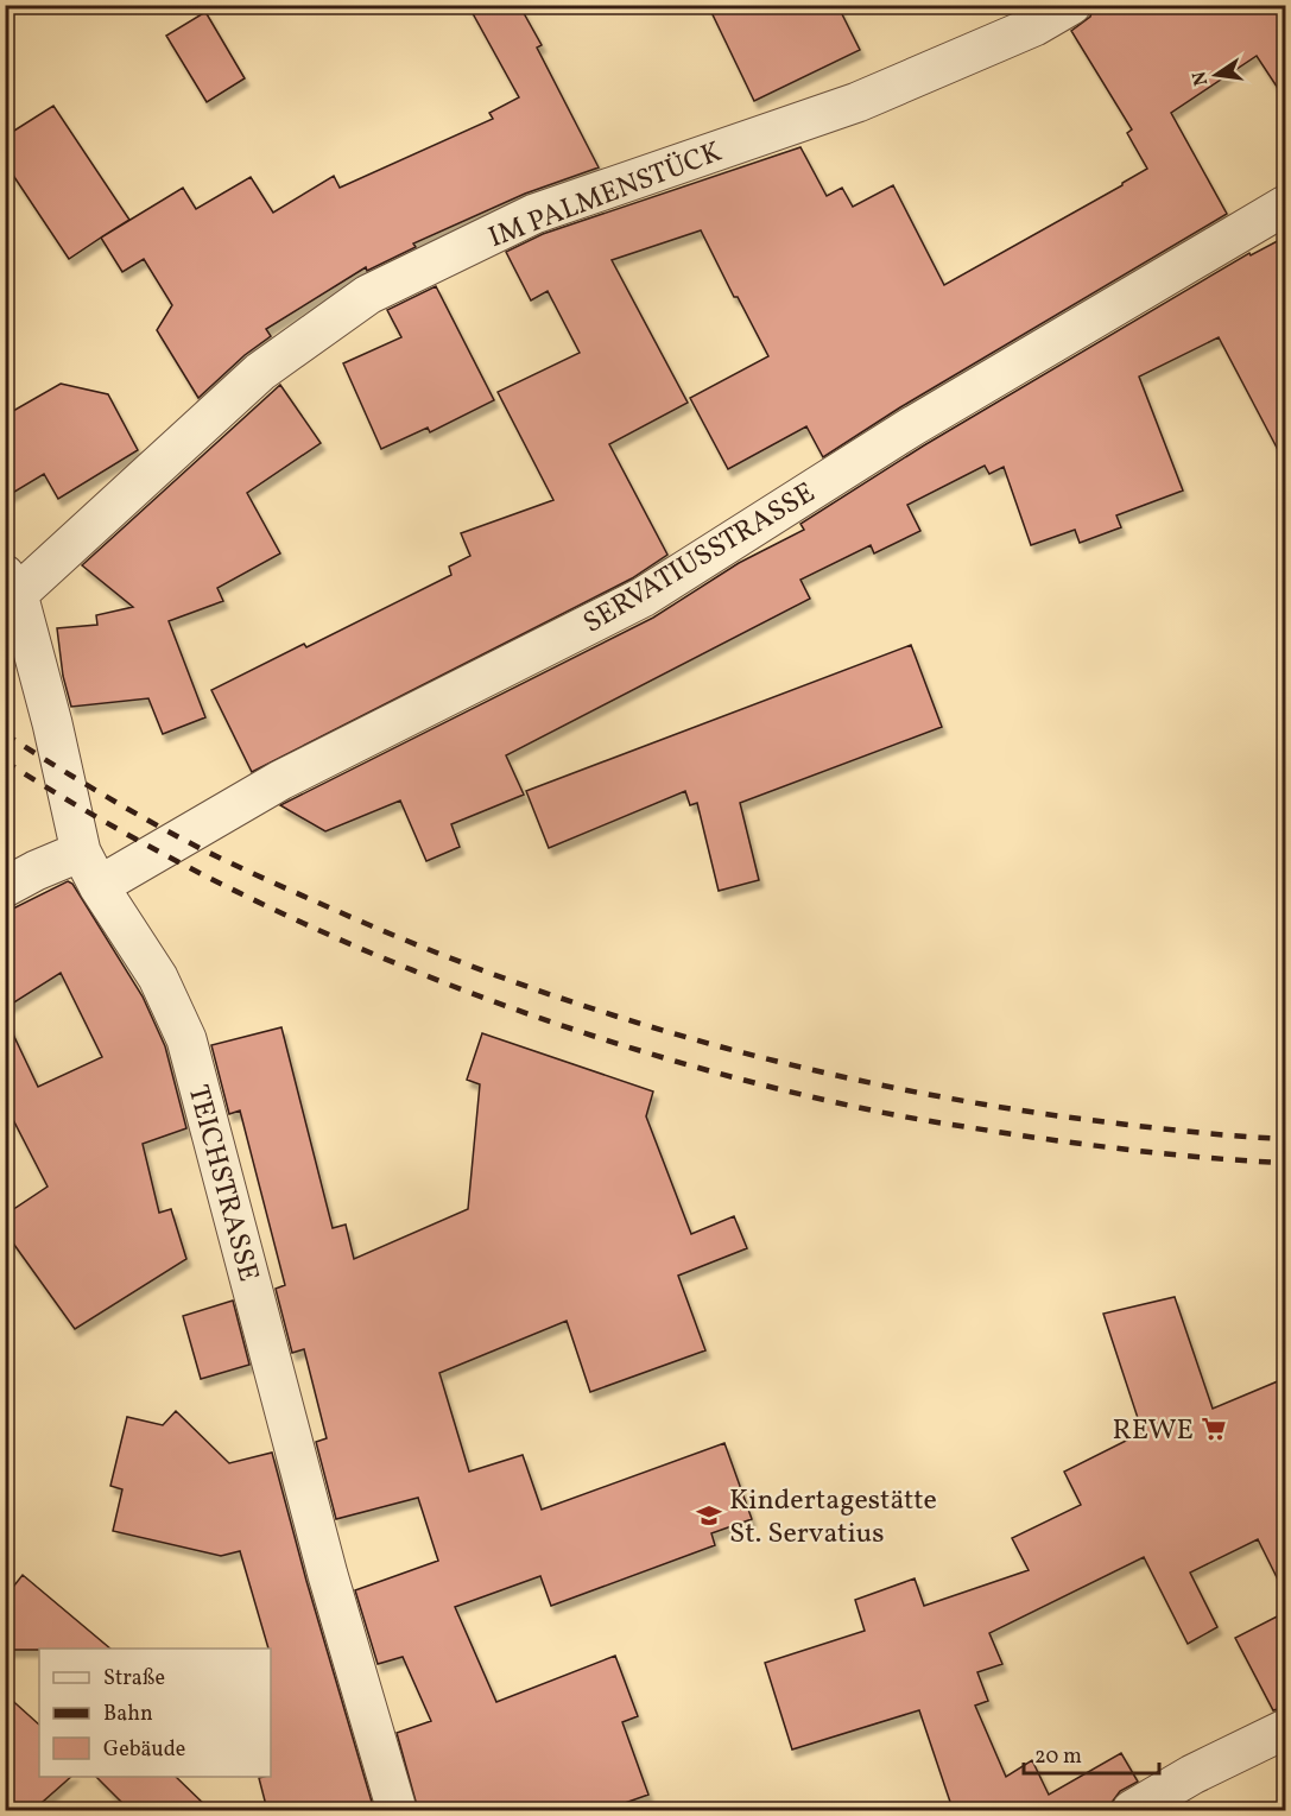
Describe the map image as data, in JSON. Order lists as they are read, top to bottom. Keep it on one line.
{"streets":{"street":["IM PALMENSTÜCK","SERVATIUSSTRASSE","TEICHSTRASSE"]},"crossings":[["IM PALMENSTÜCK","TEICHSTRASSE"],["SERVATIUSSTRASSE","TEICHSTRASSE"]],"places":{"supermarket":["REWE"],"school or university":["Kindertagestätte St. Servatius"]},"legend":["Straße","Bahn","Gebäude"],"scale_bar":"20 m","north":"left"}
